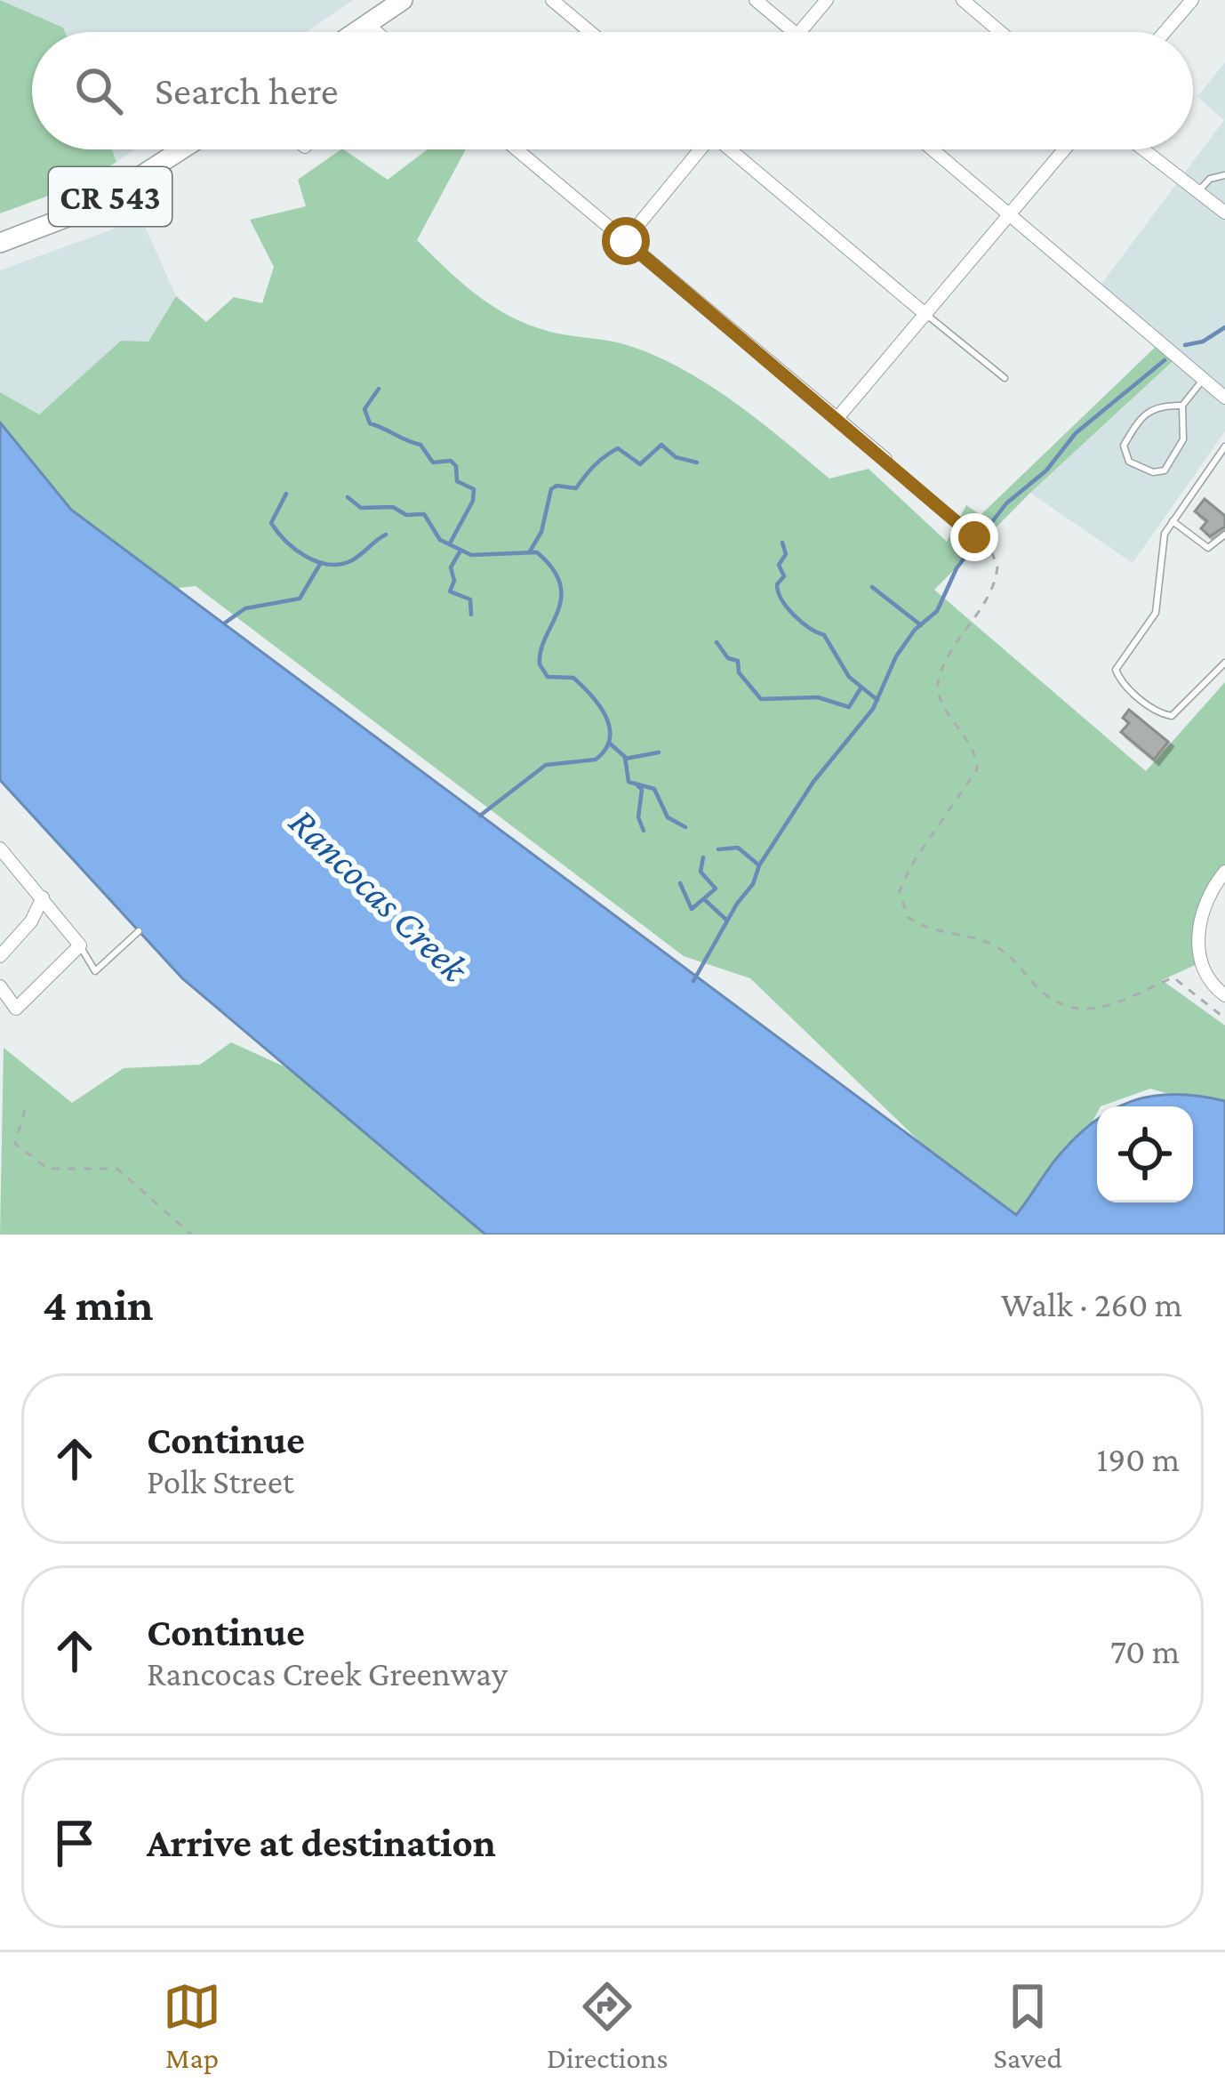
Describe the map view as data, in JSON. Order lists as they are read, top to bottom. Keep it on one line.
{"streets":{"main road":["CR 543"]},"water":["Rancocas Creek"],"page":{"search":"Search here","heading":["4 min","Walk · 260 m"],"list":[["Continue","Polk Street","190 m"],["Continue","Rancocas Creek Greenway","70 m"],"Arrive at destination"],"nav":["Map","Directions","Saved"]}}
